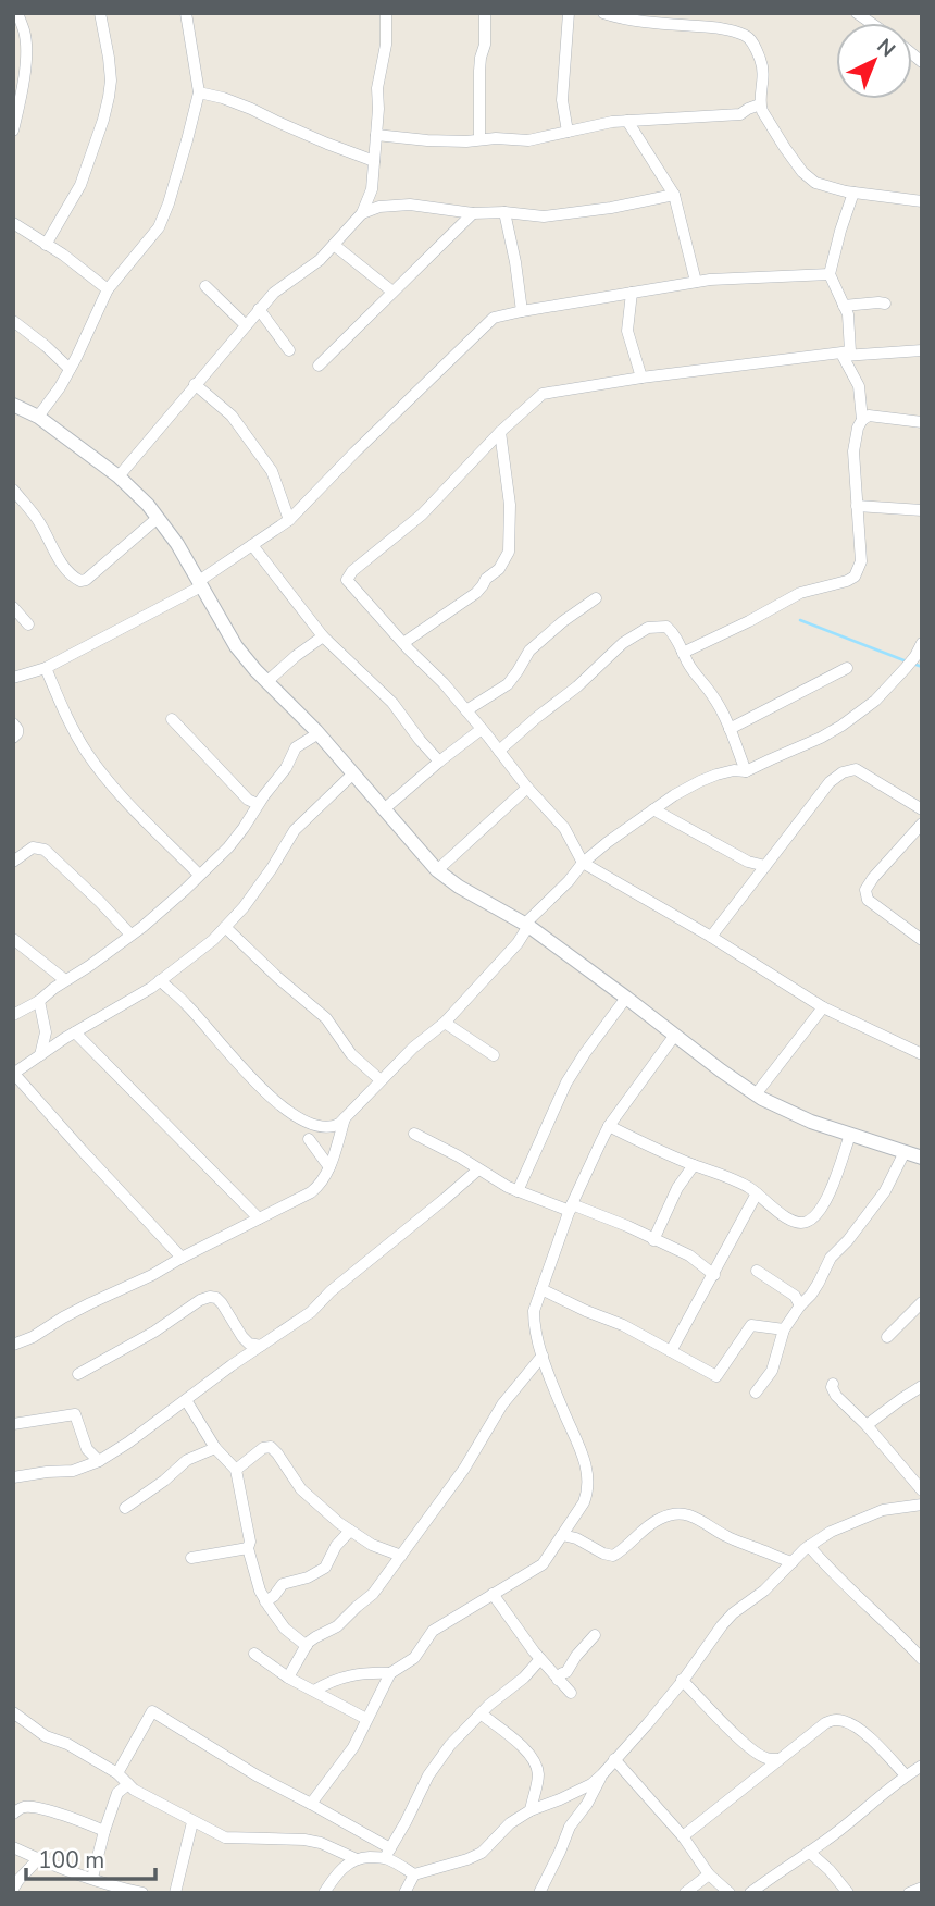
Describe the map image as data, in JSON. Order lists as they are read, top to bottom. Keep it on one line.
{"scale_bar":"100 m","north":"top right"}
